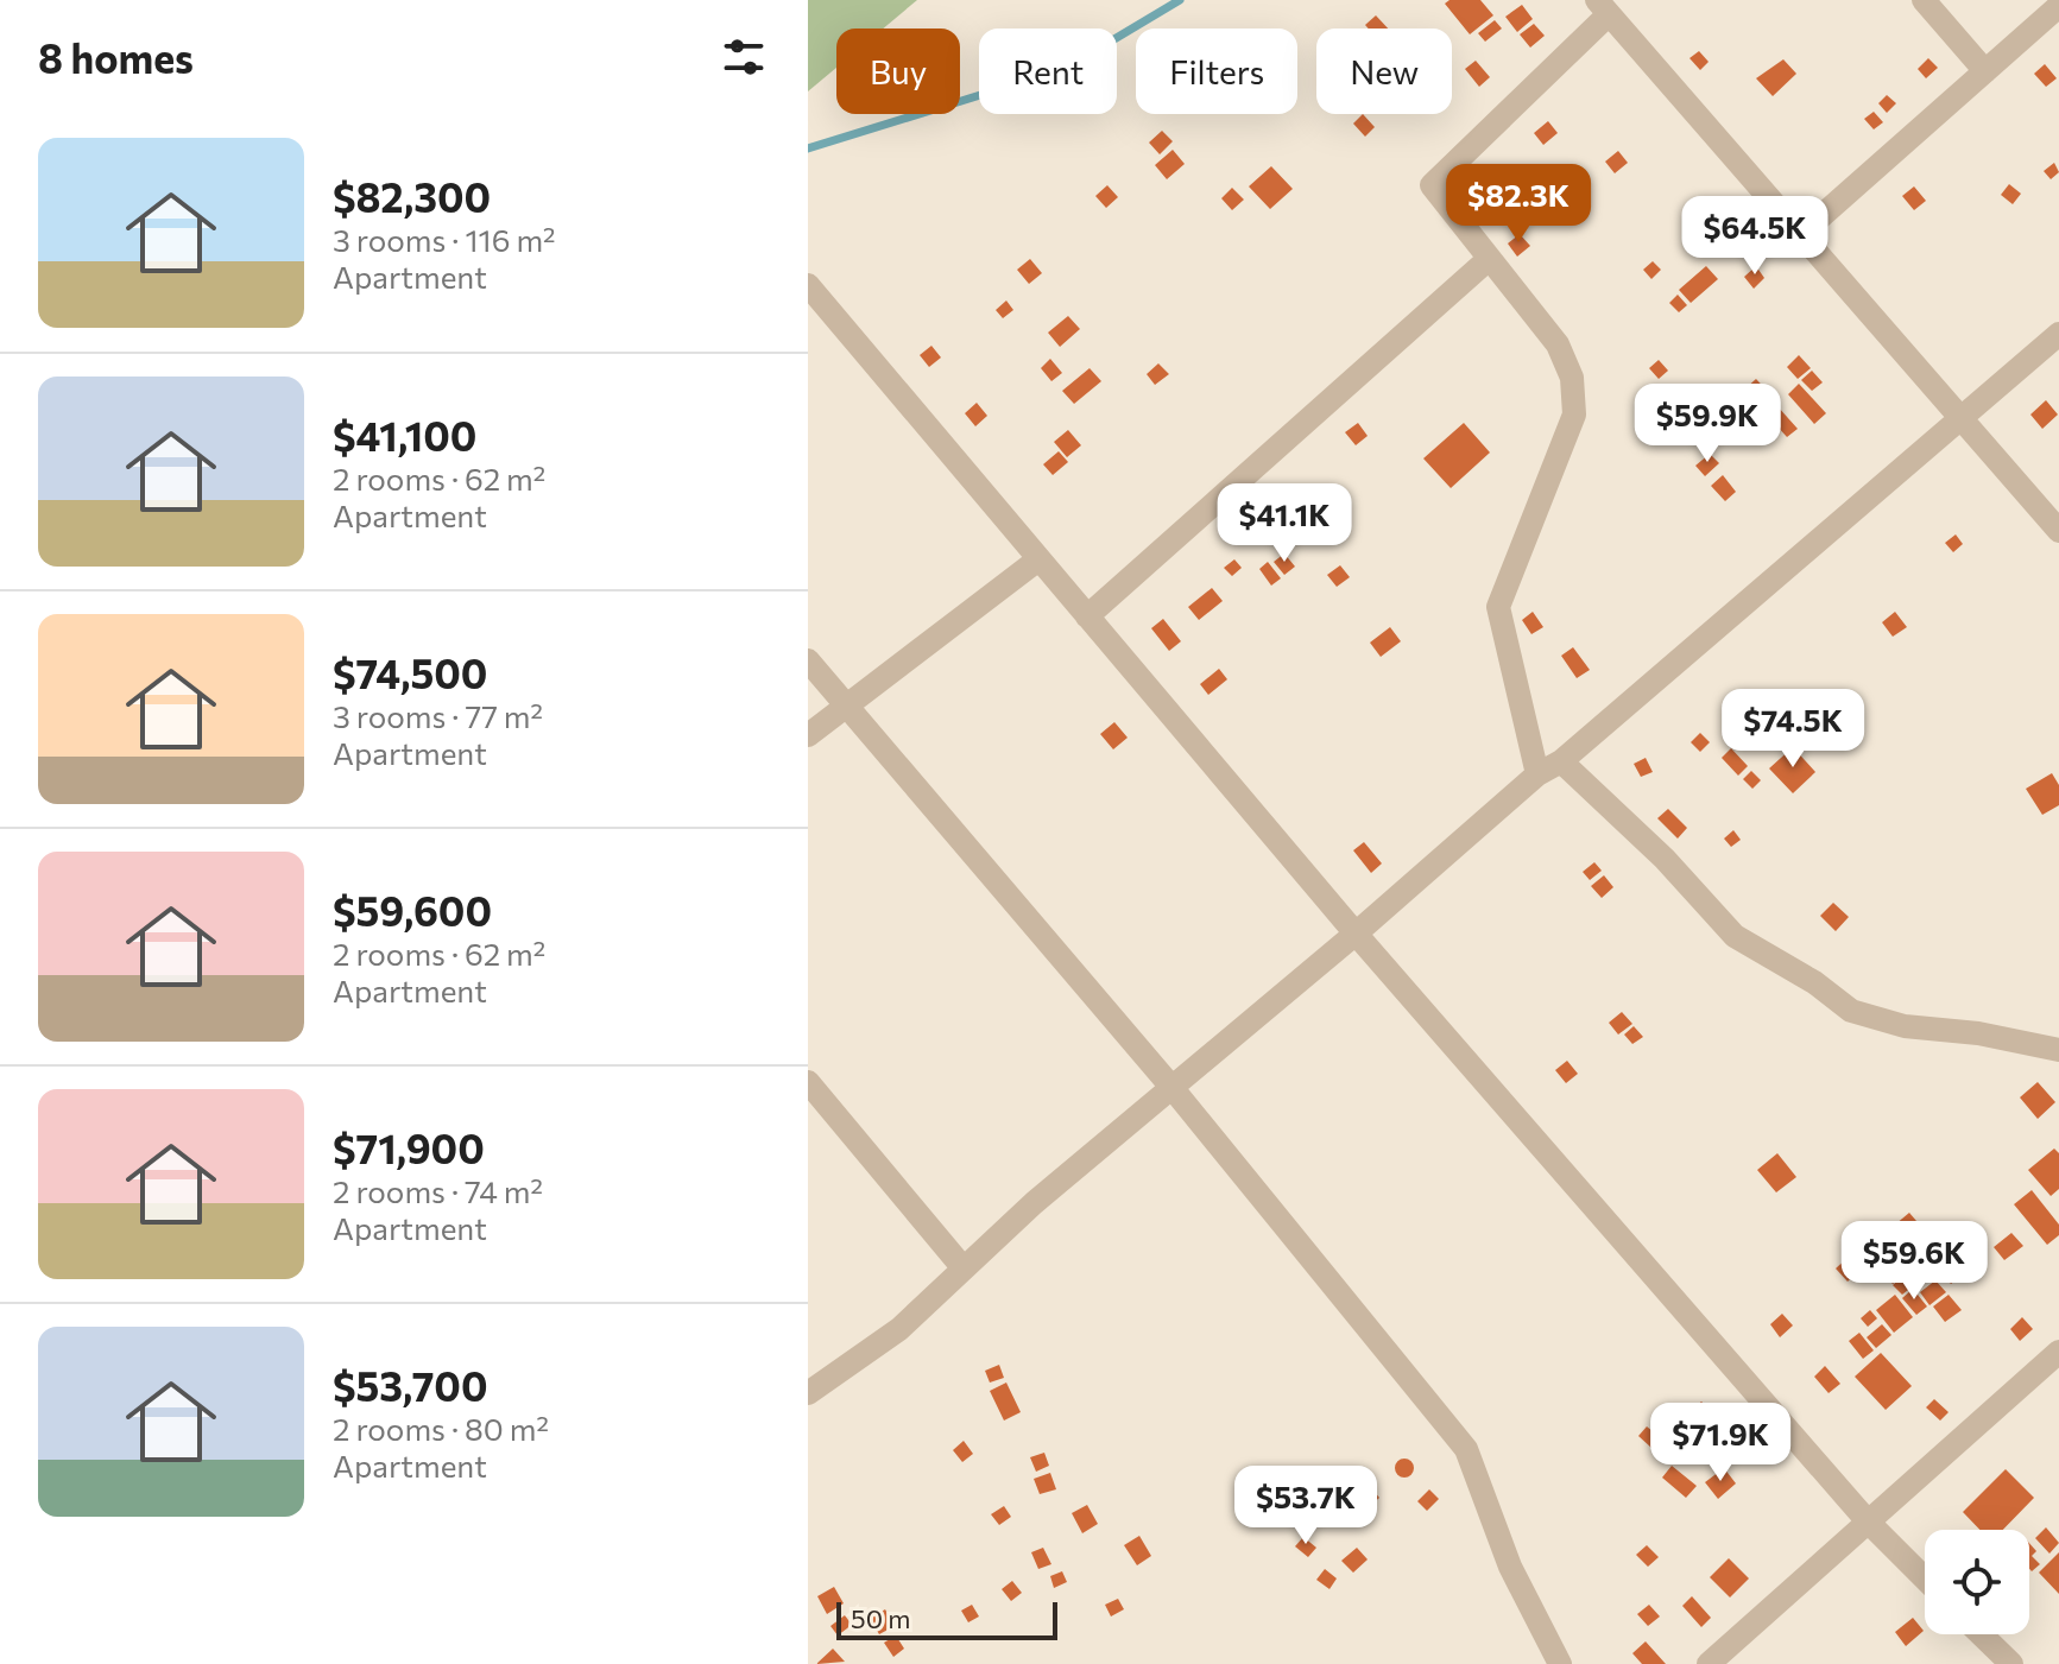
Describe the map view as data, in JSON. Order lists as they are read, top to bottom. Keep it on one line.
{"scale_bar":"50 m","page":{"heading":"8 homes","chip":["Buy","Rent","Filters","New"],"list":[{"name":"$82,300","note":"3 rooms · 116 m² · Apartment"},{"name":"$41,100","note":"2 rooms · 62 m² · Apartment"},{"name":"$74,500","note":"3 rooms · 77 m² · Apartment"},{"name":"$59,600","note":"2 rooms · 62 m² · Apartment"},{"name":"$71,900","note":"2 rooms · 74 m² · Apartment"},{"name":"$53,700","note":"2 rooms · 80 m² · Apartment"}],"price":["$82.3K","$64.5K","$59.9K","$41.1K","$74.5K","$59.6K","$71.9K","$53.7K"],"scale":"50 m"}}
